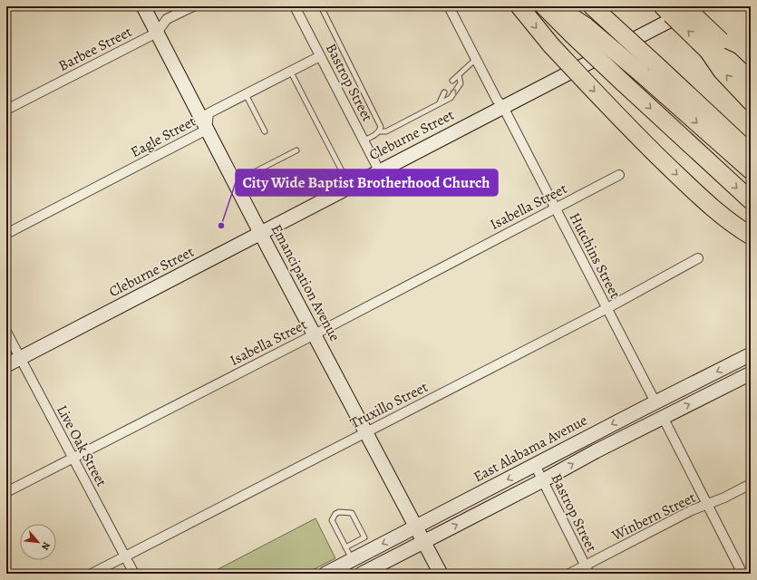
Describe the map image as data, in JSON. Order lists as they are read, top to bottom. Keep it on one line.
{"streets":{"main road":["Cleburne Street","Emancipation Avenue","East Alabama Avenue"],"street":["Barbee Street","Bastrop Street","Eagle Street","Isabella Street","Hutchins Street","Truxillo Street","Live Oak Street","Winbern Street"]},"crossings":[["Barbee Street","Emancipation Avenue"],["Bastrop Street","Cleburne Street"],["Bastrop Street","Eagle Street"],["Bastrop Street","East Alabama Avenue"],["Bastrop Street","Winbern Street"],["Cleburne Street","Hutchins Street"],["Cleburne Street","Emancipation Avenue"],["Cleburne Street","Live Oak Street"],["Eagle Street","Emancipation Avenue"],["Isabella Street","Hutchins Street"],["Isabella Street","Emancipation Avenue"],["Isabella Street","Live Oak Street"],["Hutchins Street","Truxillo Street"],["Hutchins Street","East Alabama Avenue"],["Emancipation Avenue","Truxillo Street"],["Emancipation Avenue","East Alabama Avenue"],["Truxillo Street","Live Oak Street"]],"places":["City Wide Baptist Brotherhood Church"],"north":"bottom right"}
